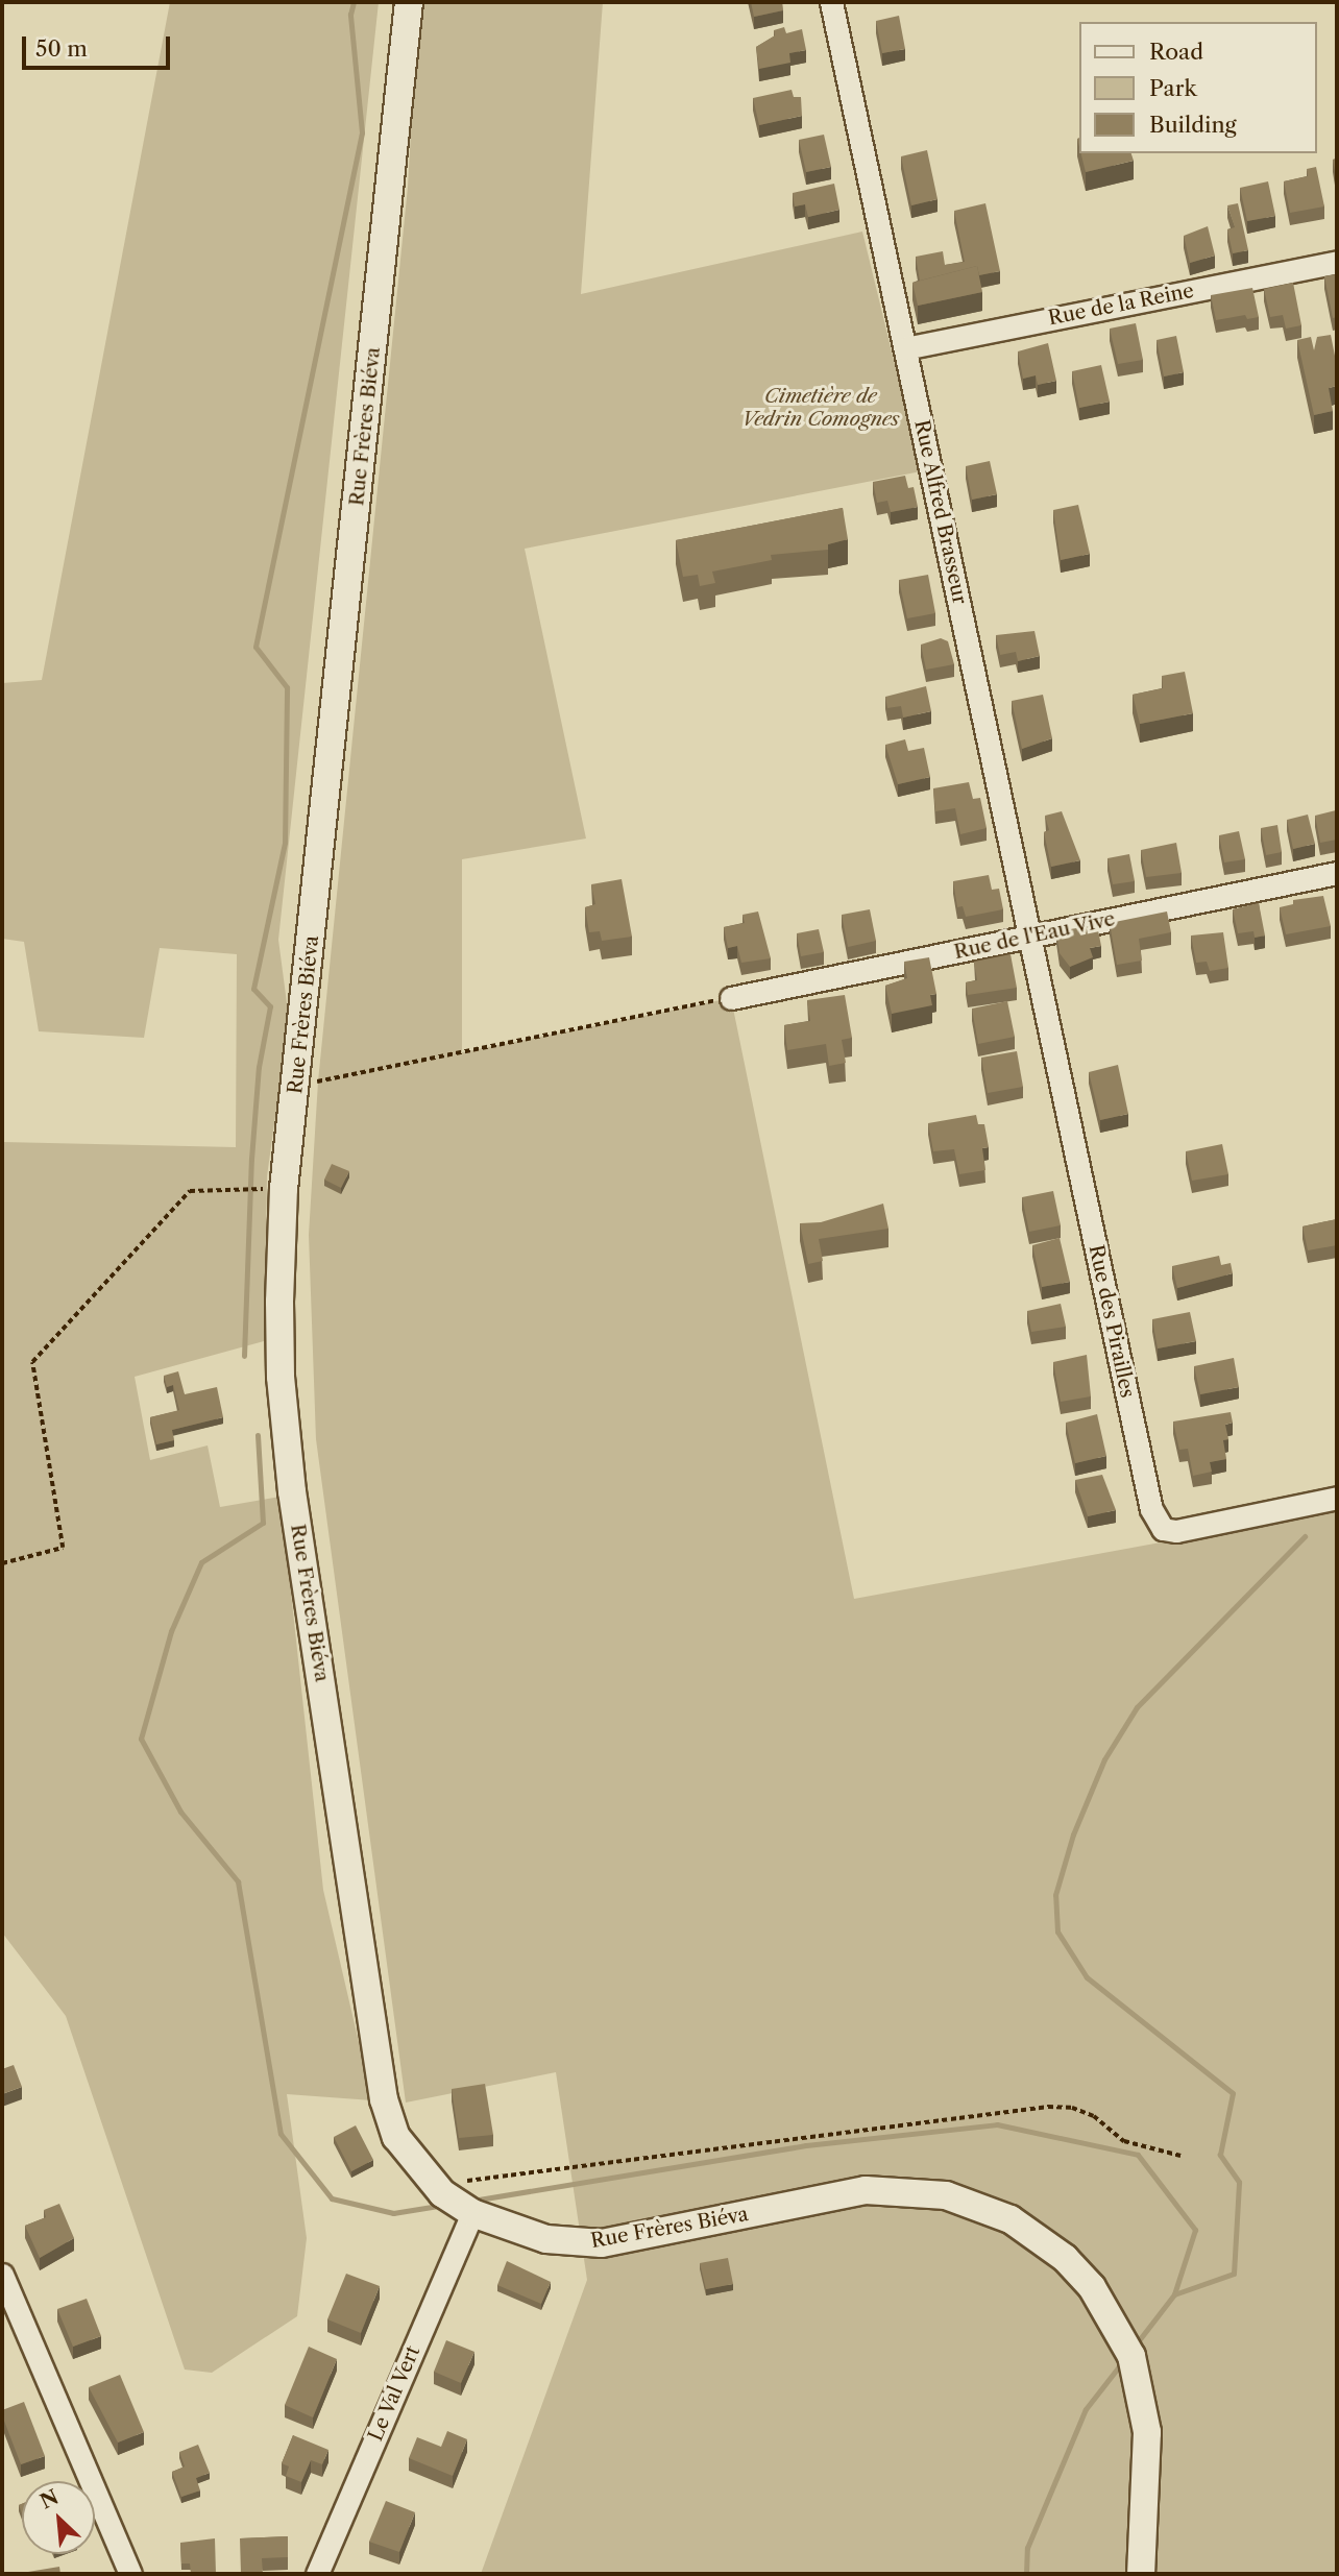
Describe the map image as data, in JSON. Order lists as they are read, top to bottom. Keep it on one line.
{"streets":{"street":["Rue de la Reine","Rue Frères Biéva","Rue Alfred Brasseur","Rue de l'Eau Vive","Rue des Pirailles","Le Val Vert"]},"crossings":[["Rue de la Reine","Rue Alfred Brasseur"],["Rue Frères Biéva","Le Val Vert"],["Rue Alfred Brasseur","Rue de l'Eau Vive"],["Rue Alfred Brasseur","Rue des Pirailles"],["Rue de l'Eau Vive","Rue des Pirailles"]],"parks":["Cimetière de Vedrin Comognes"],"legend":["Road","Park","Building"],"scale_bar":"50 m","north":"top left"}
